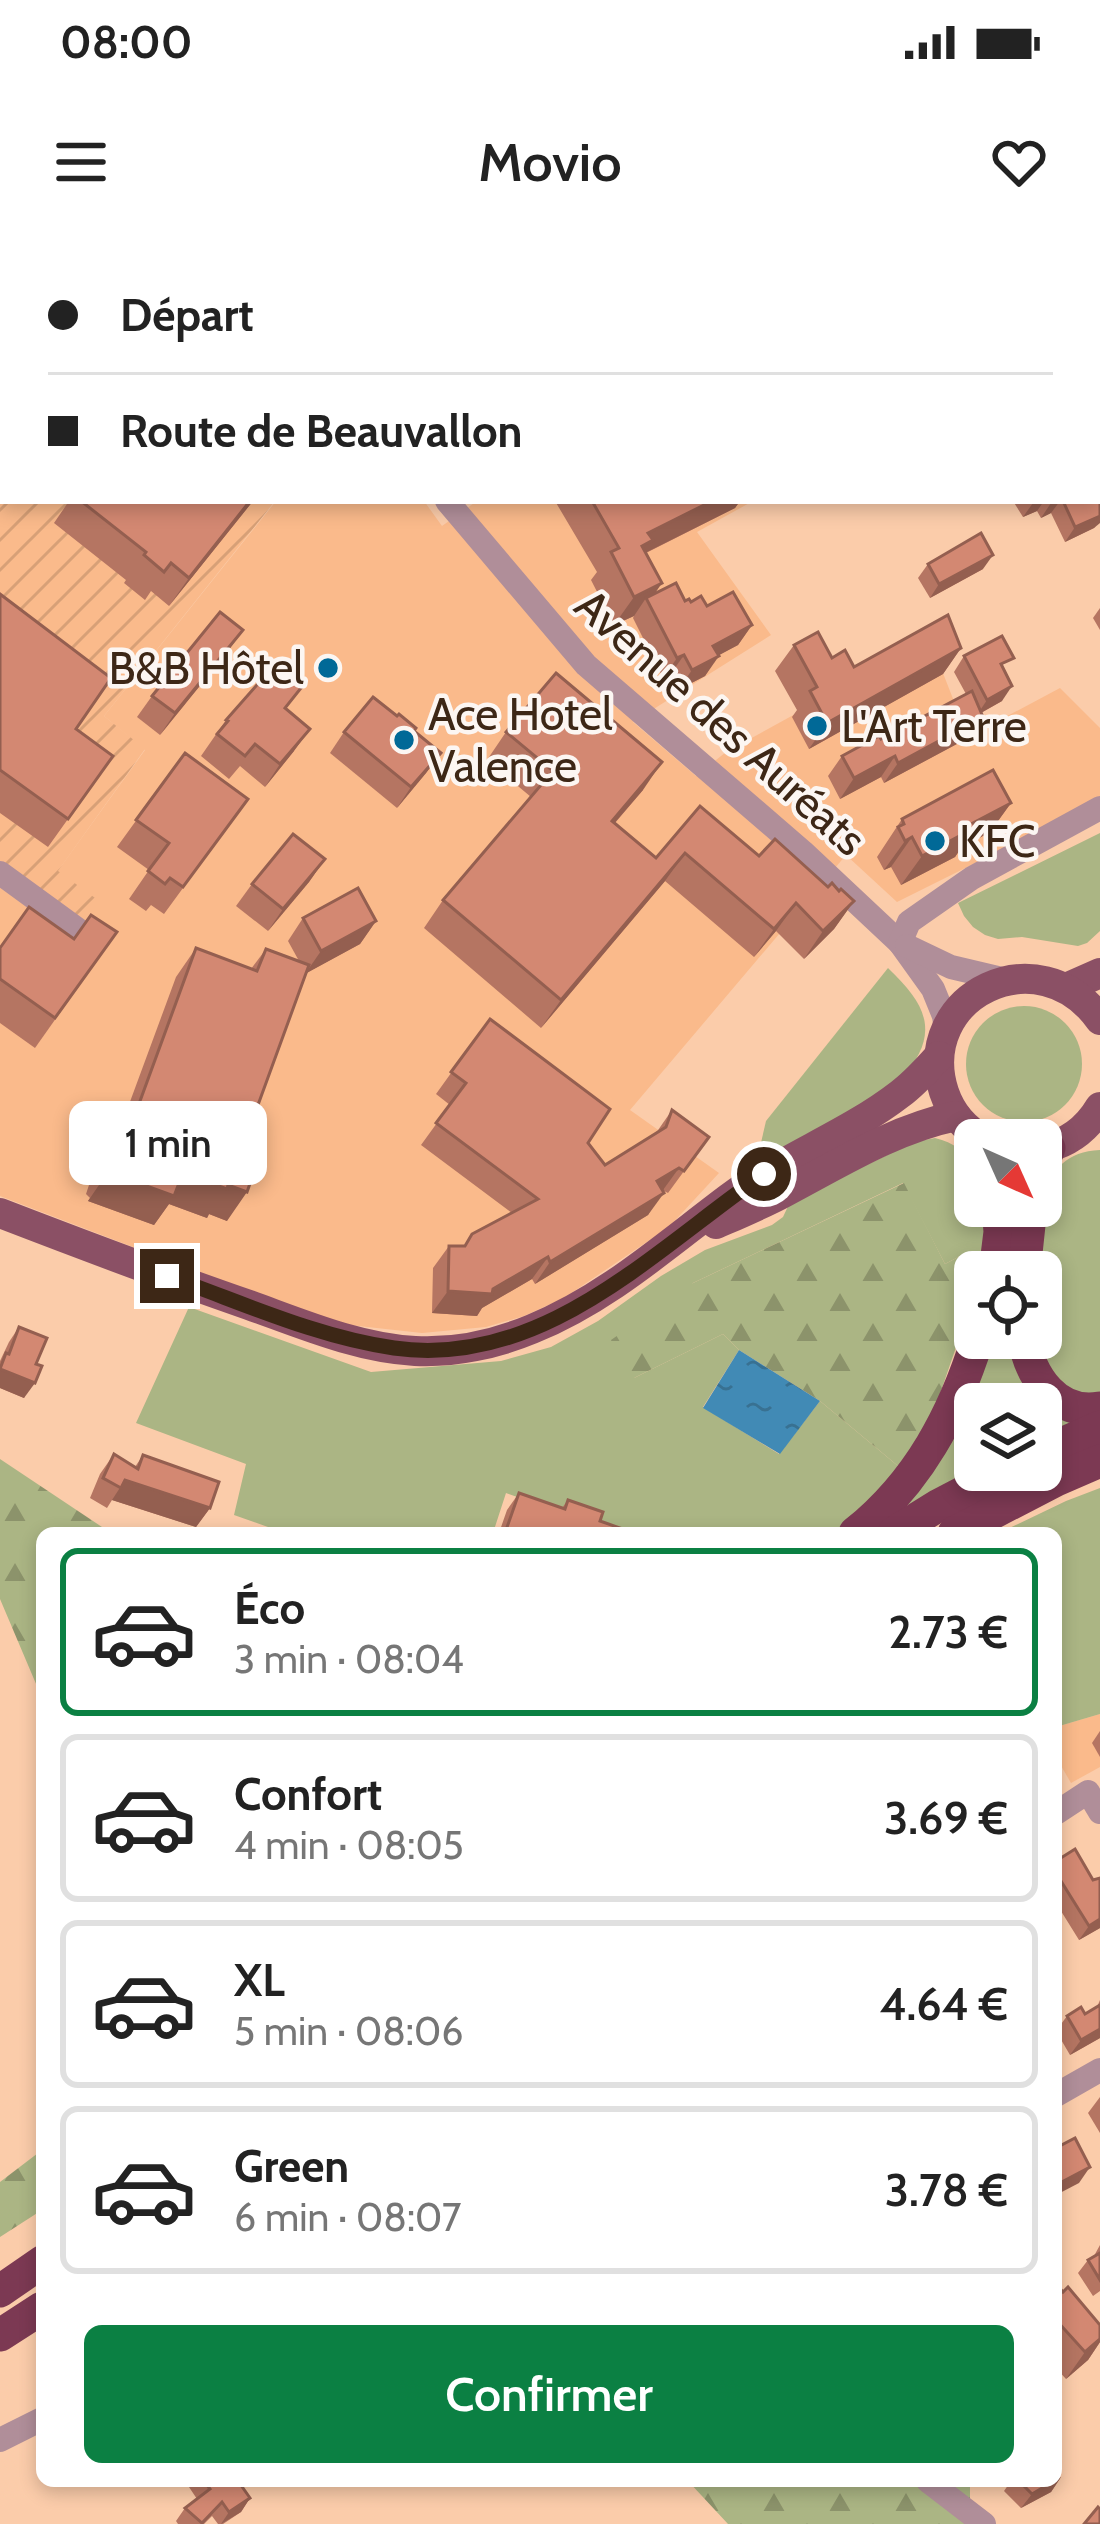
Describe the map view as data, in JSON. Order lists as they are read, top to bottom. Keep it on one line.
{"streets":{"street":["Avenue des Auréats"]},"places":["B&B Hôtel","L'Art Terre","Ace Hotel Valence","KFC"],"north":"bottom right","page":{"status":"08:00","header":"Movio","banner":["Départ","Route de Beauvallon"],"bubble":"1 min","list":[{"name":"Éco","note":"3 min · 08:04","value":"2.73 €"},{"name":"Confort","note":"4 min · 08:05","value":"3.69 €"},{"name":"XL","note":"5 min · 08:06","value":"4.64 €"},{"name":"Green","note":"6 min · 08:07","value":"3.78 €"}],"buttons":"Confirmer"}}
